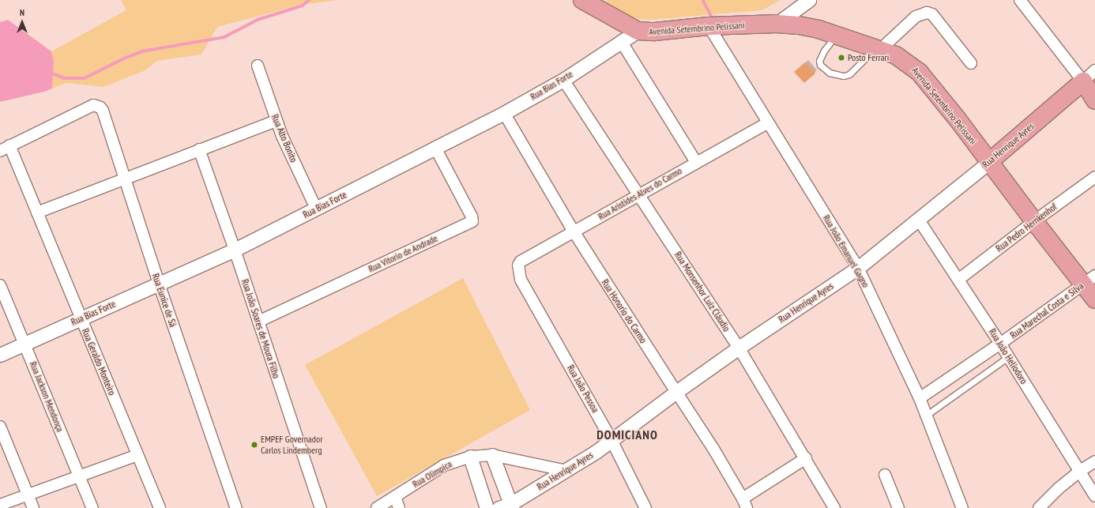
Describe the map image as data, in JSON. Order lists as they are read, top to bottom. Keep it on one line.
{"streets":{"main road":["Avenida Setembrino Pelissani","Rua Henrique Ayres"],"street":["Rua Bias Forte","Rua Alto Bonito","Rua Aristides Alves do Carmo","Rua Pedro Hernkenhof","Rua João Emanuel Gagno","Rua Vitorio de Andrade","Rua Monsenhor Luiz Cláudio","Rua Eunice de Sá","Rua Marechal Costa e Silva","Rua Honorio do Carmo","Rua João Soares de Moura Filho","Rua João Heliodoro","Rua Geraldo Monteiro","Rua João Pessoa","Rua Jackson Mendonça","Rua Olimpica"]},"crossings":[["Avenida Setembrino Pelissani","Rua Bias Forte"],["Avenida Setembrino Pelissani","Rua Henrique Ayres"],["Avenida Setembrino Pelissani","Rua Pedro Hernkenhof"],["Avenida Setembrino Pelissani","Rua João Emanuel Gagno"],["Avenida Setembrino Pelissani","Rua Marechal Costa e Silva"],["Rua Bias Forte","Rua Alto Bonito"],["Rua Bias Forte","Rua Vitorio de Andrade"],["Rua Bias Forte","Rua Monsenhor Luiz Cláudio"],["Rua Bias Forte","Rua Eunice de Sá"],["Rua Bias Forte","Rua Honorio do Carmo"],["Rua Bias Forte","Rua João Soares de Moura Filho"],["Rua Bias Forte","Rua Geraldo Monteiro"],["Rua Bias Forte","Rua Jackson Mendonça"],["Rua Henrique Ayres","Rua João Emanuel Gagno"],["Rua Henrique Ayres","Rua Monsenhor Luiz Cláudio"],["Rua Henrique Ayres","Rua Honorio do Carmo"],["Rua Henrique Ayres","Rua João Heliodoro"],["Rua Henrique Ayres","Rua João Pessoa"],["Rua Henrique Ayres","Rua Olimpica"],["Rua Aristides Alves do Carmo","Rua João Emanuel Gagno"],["Rua Aristides Alves do Carmo","Rua Monsenhor Luiz Cláudio"],["Rua Aristides Alves do Carmo","Rua Honorio do Carmo"],["Rua Aristides Alves do Carmo","Rua João Pessoa"],["Rua Pedro Hernkenhof","Rua João Heliodoro"],["Rua João Emanuel Gagno","Rua Marechal Costa e Silva"],["Rua Vitorio de Andrade","Rua João Soares de Moura Filho"],["Rua Eunice de Sá","Rua Geraldo Monteiro"],["Rua Marechal Costa e Silva","Rua João Heliodoro"]],"districts":["DOMICIANO"],"places":["Posto Ferrari","EMPEF Governador Carlos Lindemberg"],"north":"top"}
